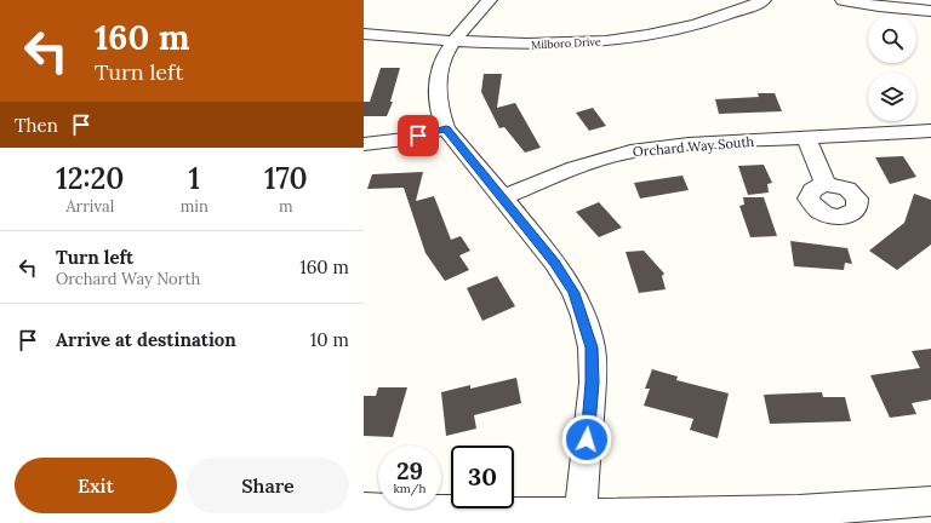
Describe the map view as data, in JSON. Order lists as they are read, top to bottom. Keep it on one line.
{"streets":{"street":["Milboro Drive","Orchard Way South"]},"page":{"turn":["160 m","Turn left"],"then":"Then","eta":["12:20","Arrival","1","min","170","m"],"list":[{"name":"Turn left","note":"Orchard Way North","value":"160 m"},{"name":"Arrive at destination","value":"10 m"}],"speed":"29 km/h","limit":"30","buttons":["Exit","Share"]}}
